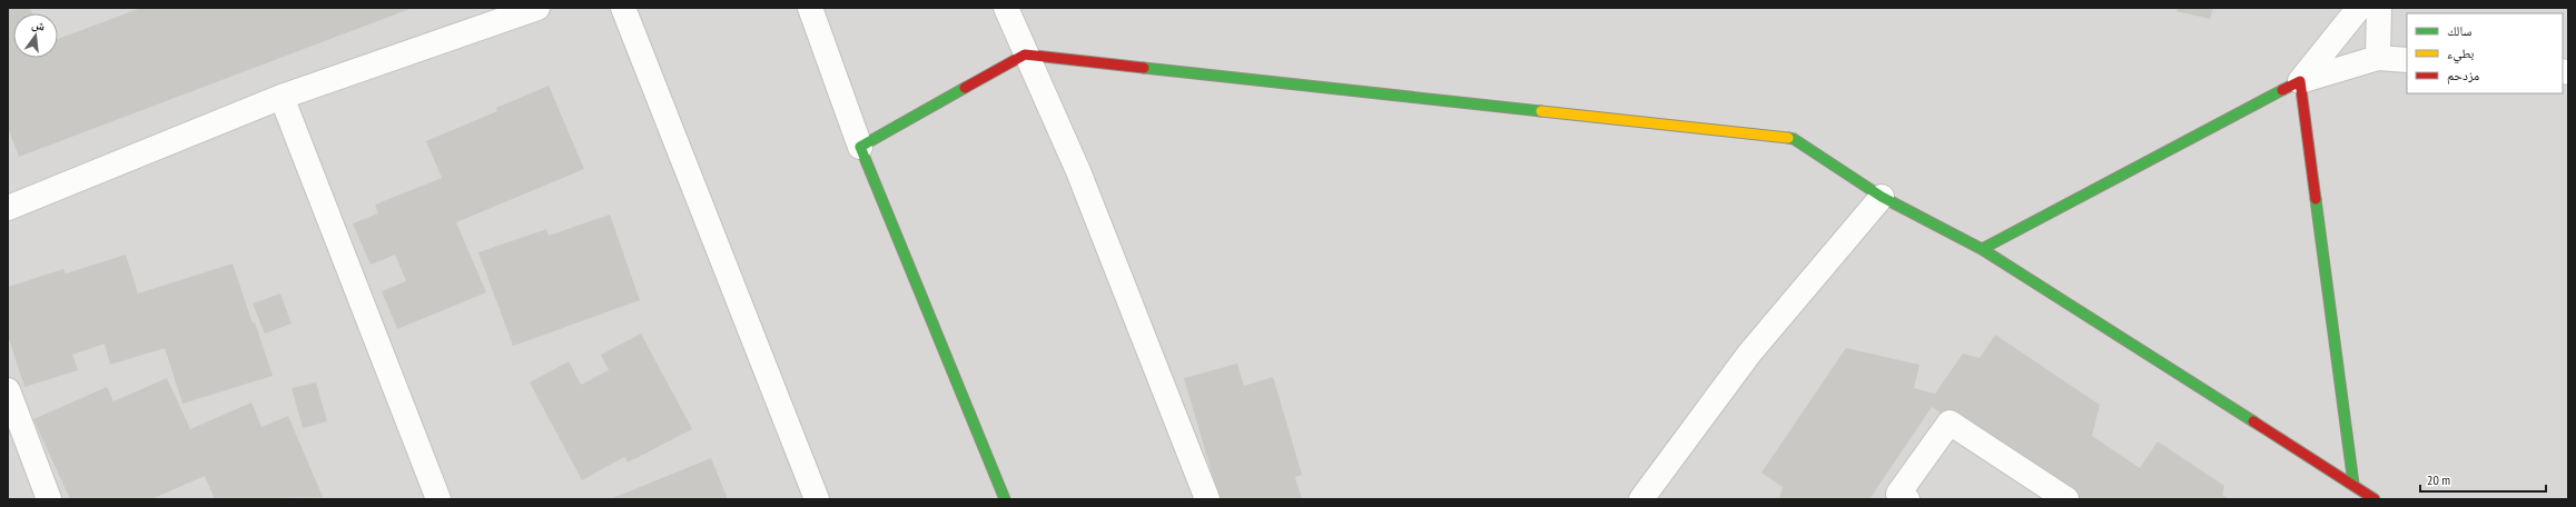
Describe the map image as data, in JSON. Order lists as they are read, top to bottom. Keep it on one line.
{"legend":["سالك","بطيء","مزدحم"],"scale_bar":"20 m","north":"top"}
